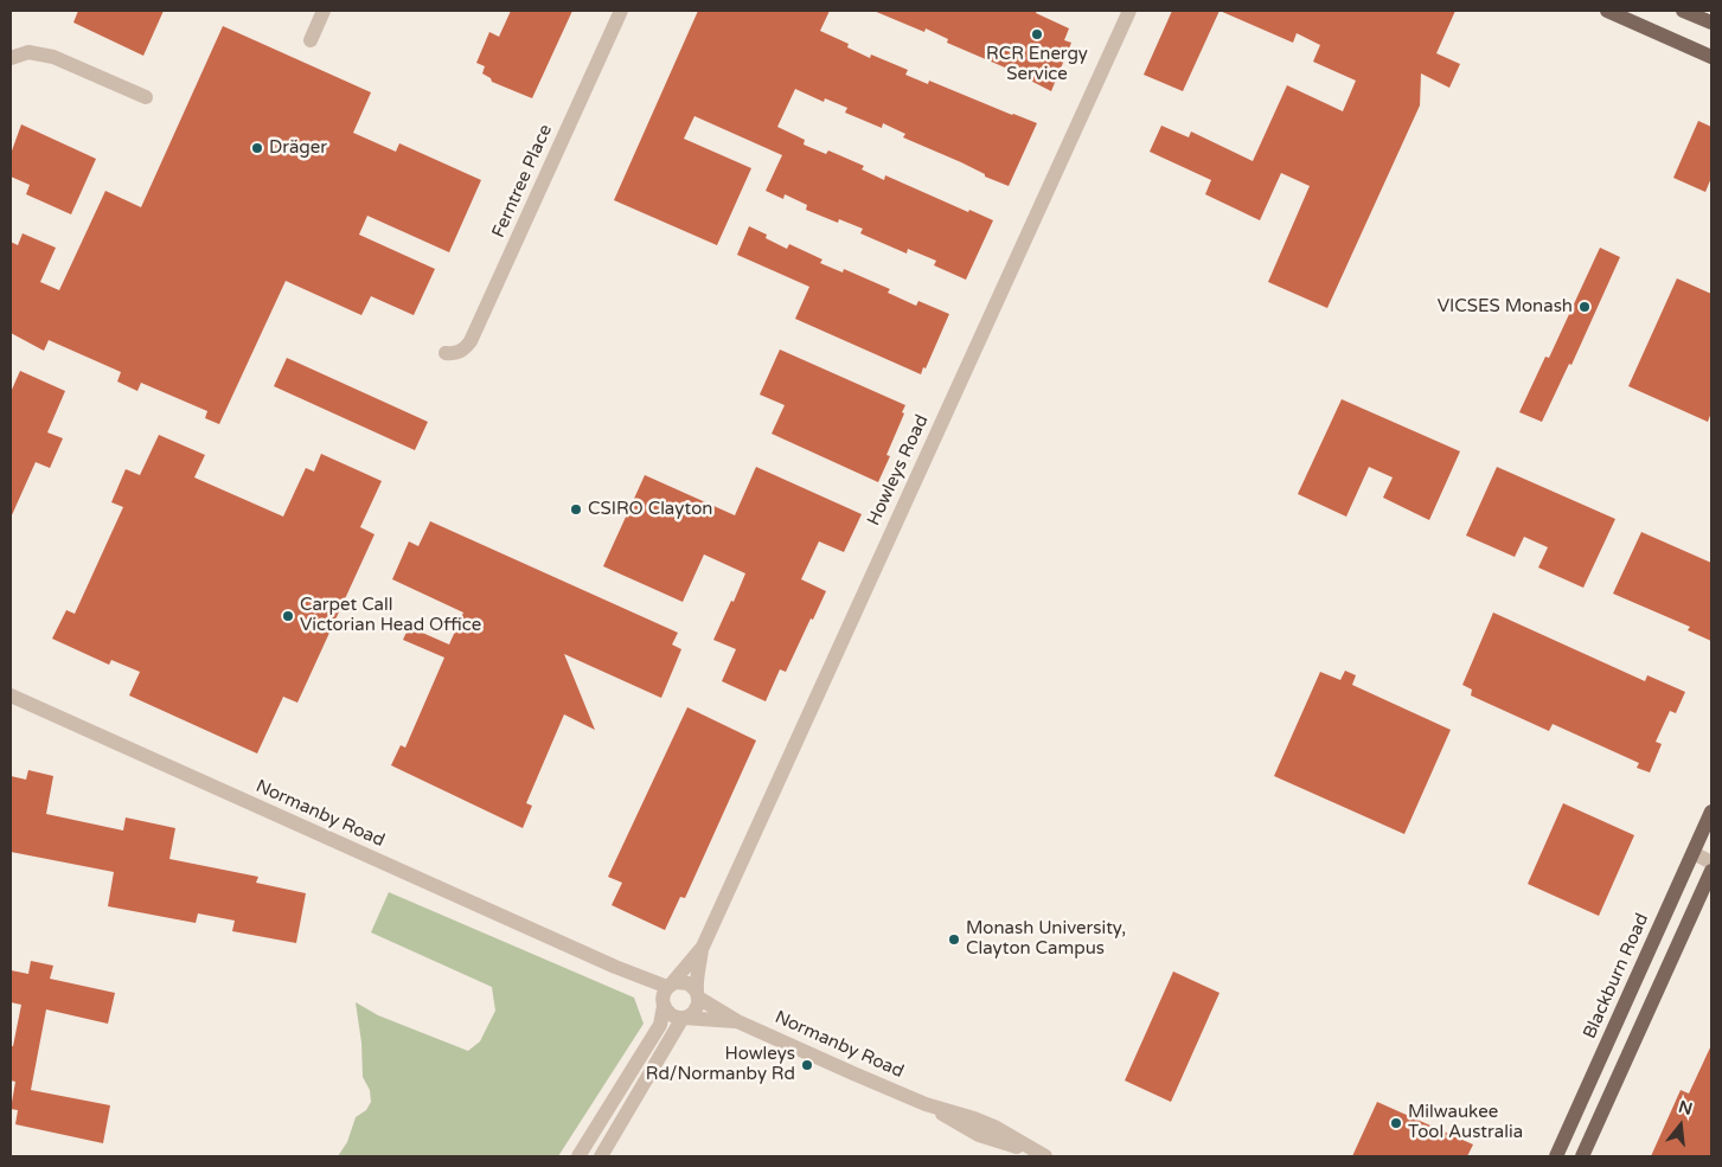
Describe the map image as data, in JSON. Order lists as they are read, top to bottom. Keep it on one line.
{"streets":{"main road":["Blackburn Road"],"street":["Ferntree Place","Howleys Road","Normanby Road"]},"crossings":[["Howleys Road","Normanby Road"]],"places":["RCR Energy Service","Dräger","VICSES Monash","CSIRO Clayton","Carpet Call Victorian Head Office","Monash University, Clayton Campus","Howleys Rd/Normanby Rd","Milwaukee Tool Australia"],"north":"top"}
